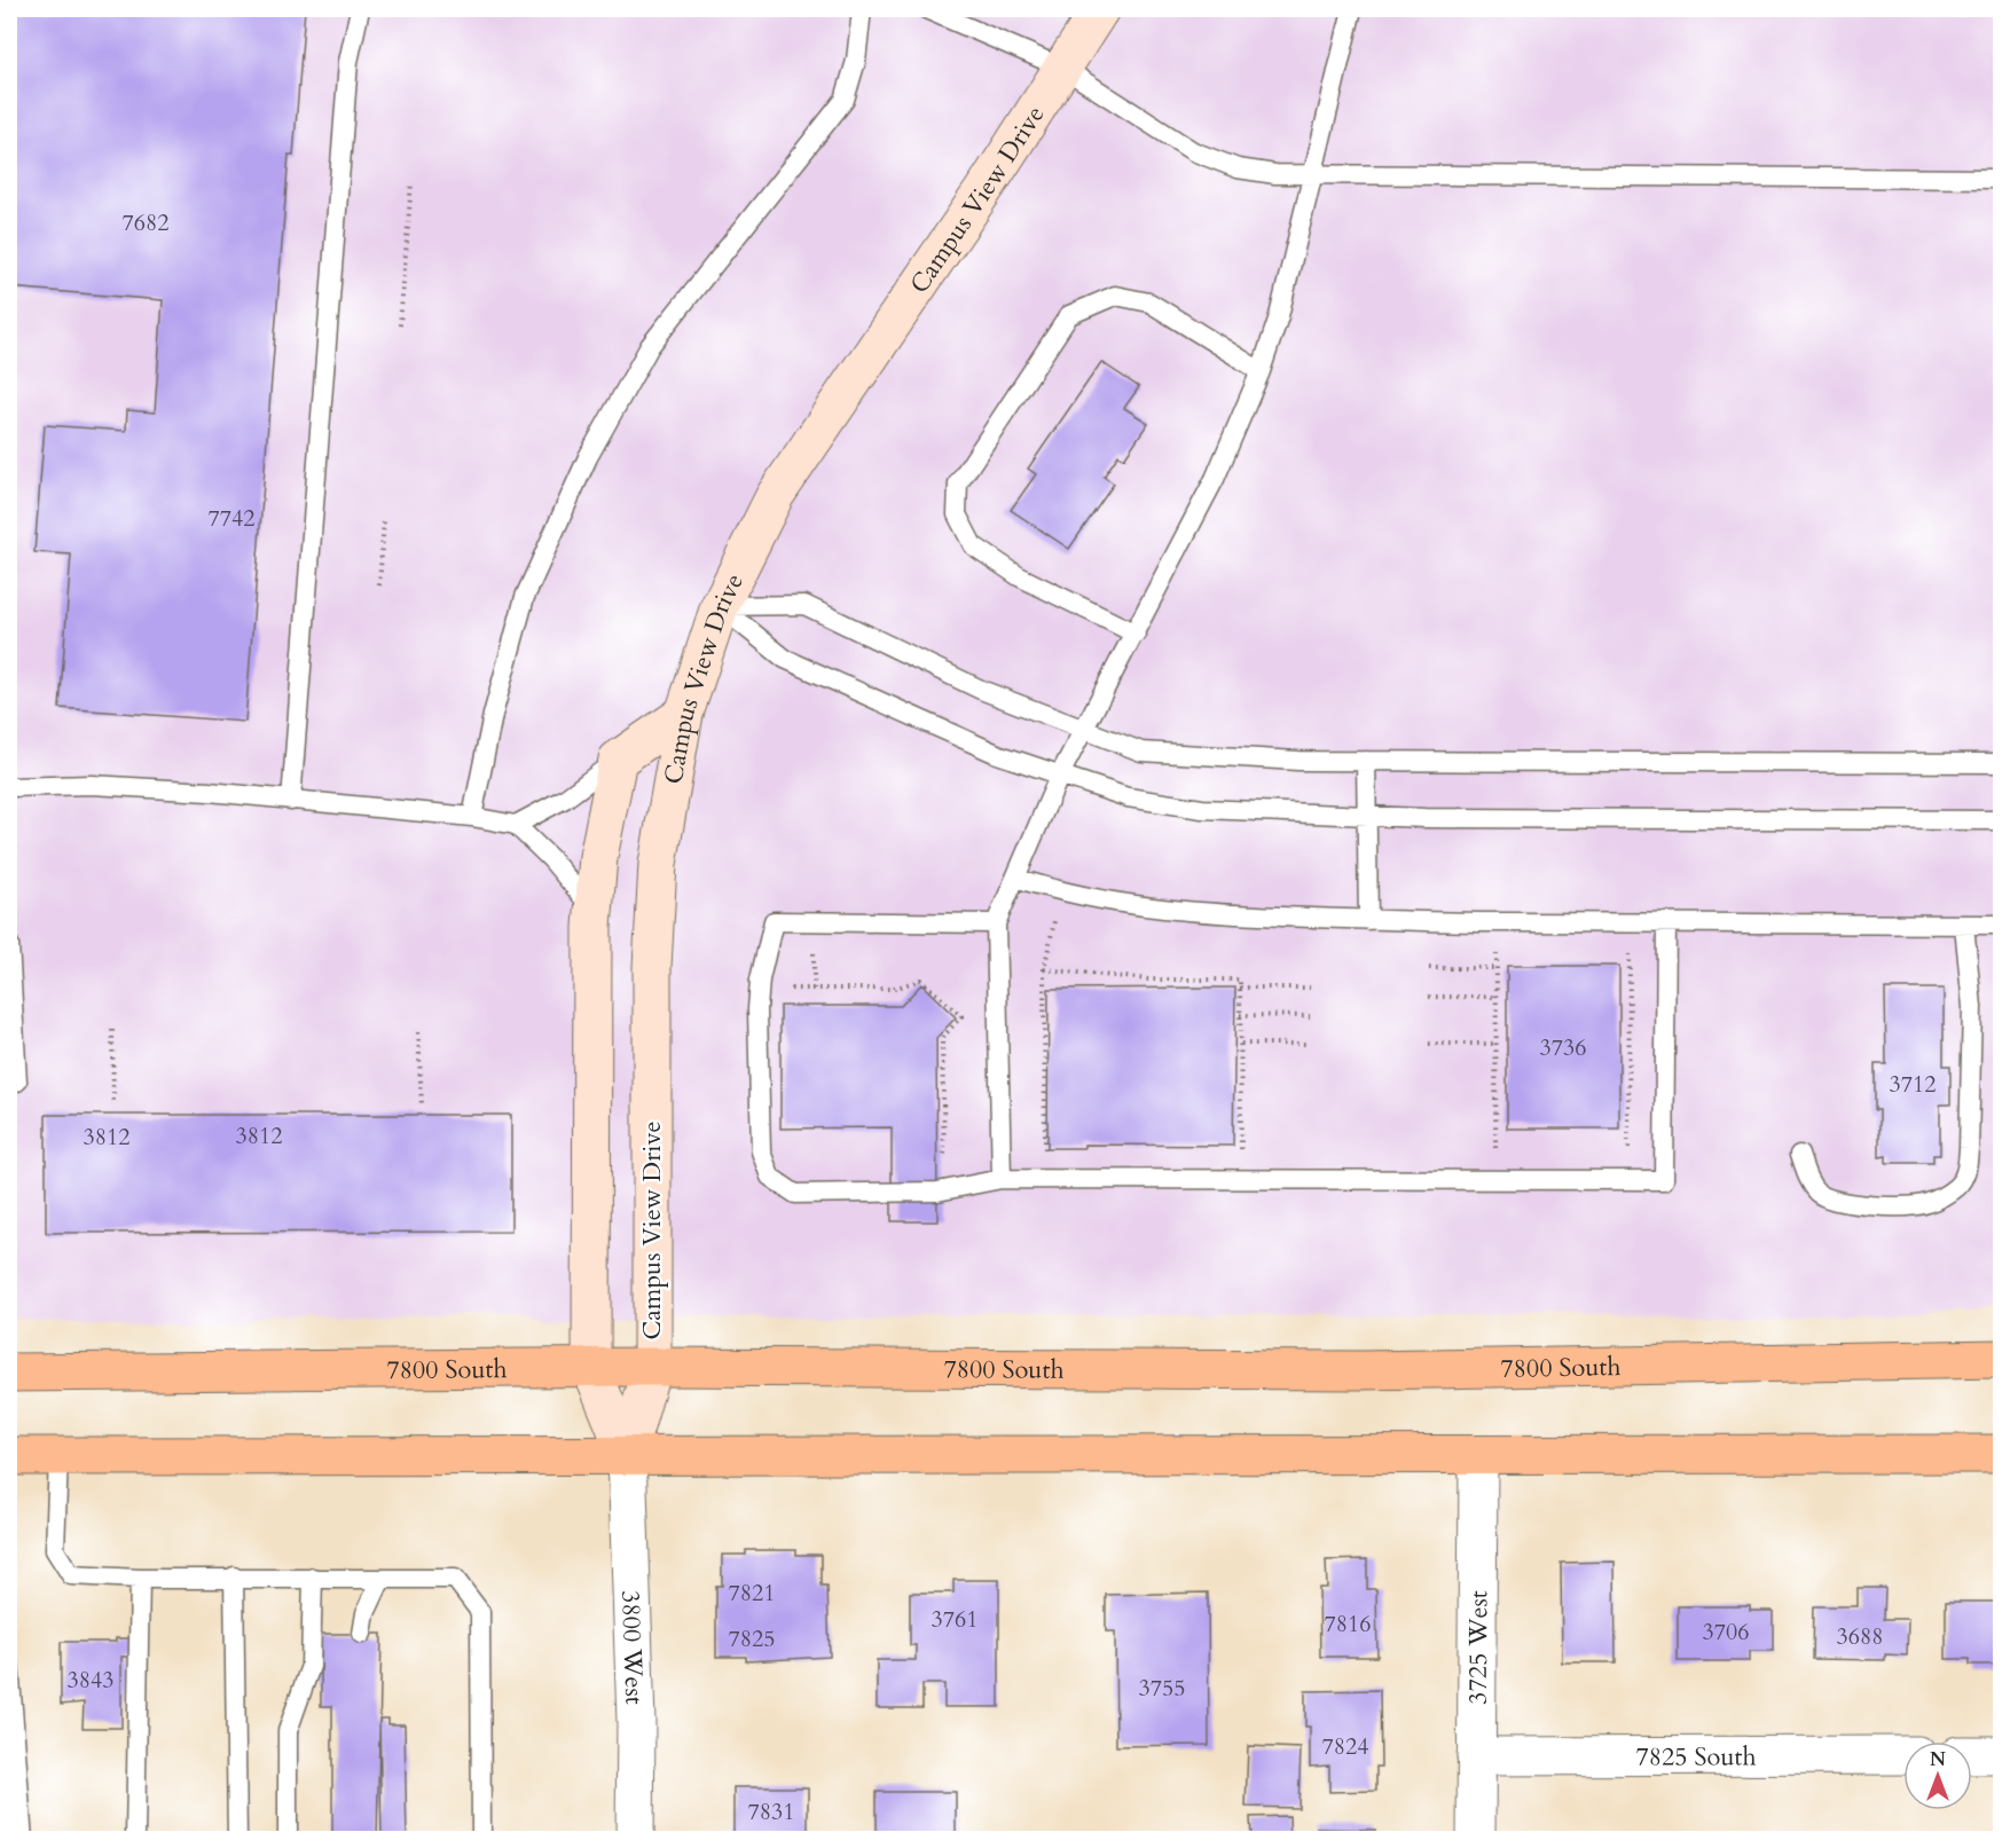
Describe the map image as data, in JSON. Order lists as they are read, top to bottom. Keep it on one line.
{"streets":{"main road":["7800 South"],"street":["Campus View Drive","3800 West","3725 West","7825 South"]},"crossings":[["Campus View Drive","7800 South"],["Campus View Drive","3800 West"],["3725 West","7825 South"]],"house_numbers":["7682","7742","3736","3712","3812","3812","7821","3761","7816","3706","3688","7825","3843","3755","7824","7831"],"north":"top"}
